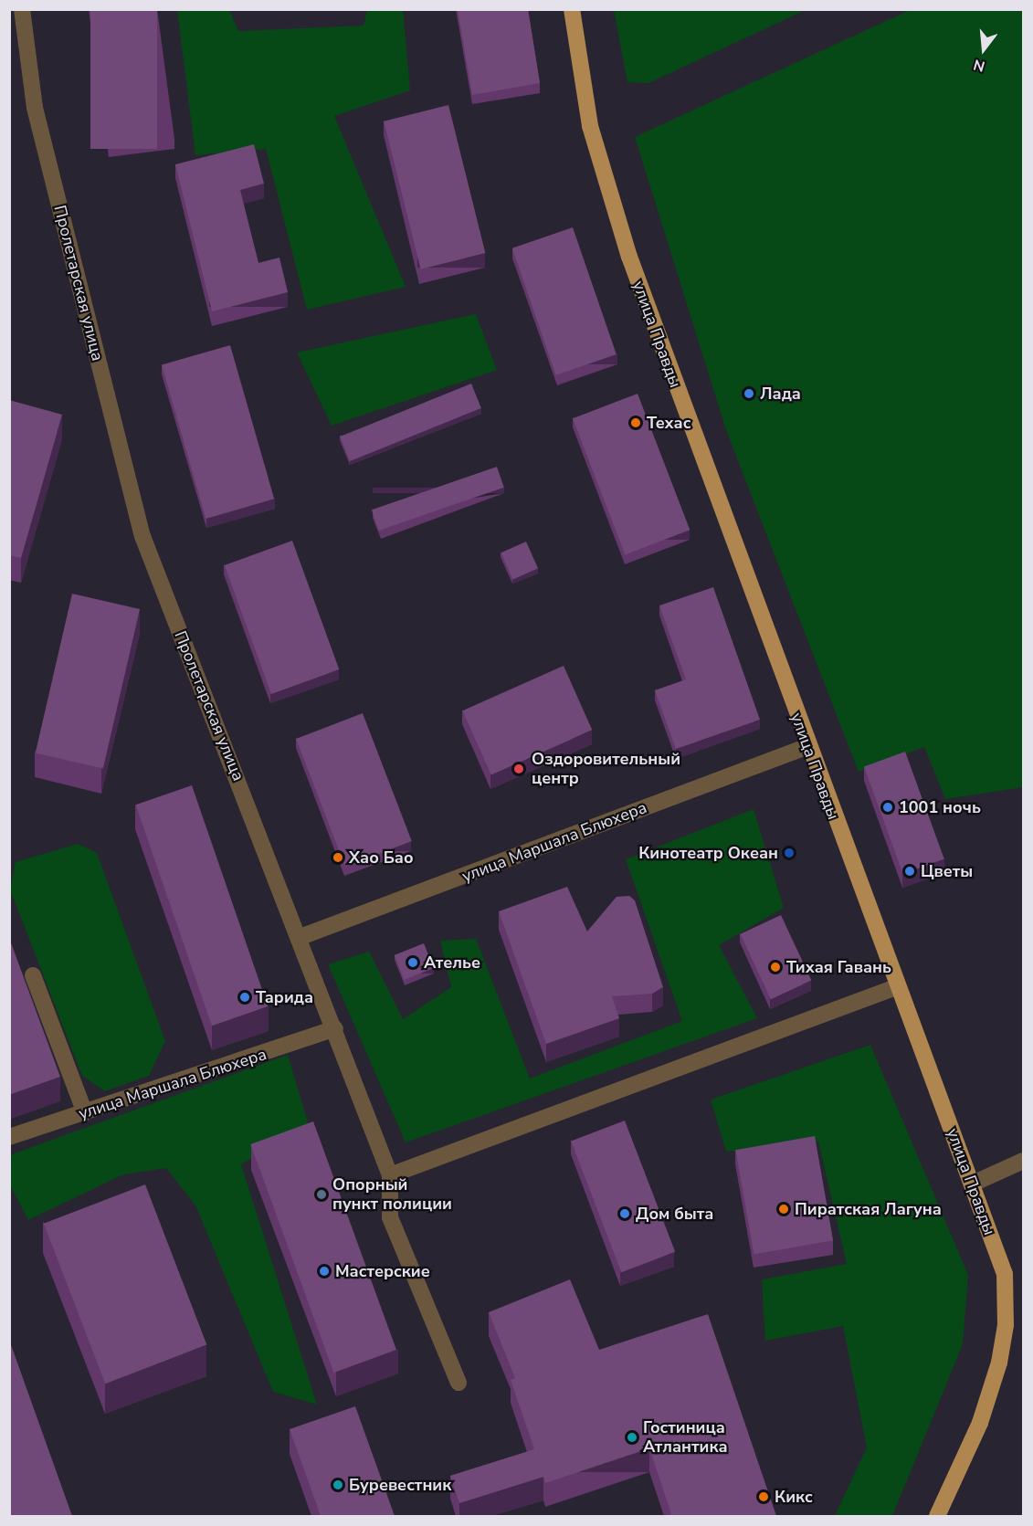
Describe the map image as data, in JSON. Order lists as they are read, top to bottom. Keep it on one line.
{"streets":{"main road":["улица Правды"],"street":["Пролетарская улица","улица Маршала Блюхера"]},"crossings":[["Пролетарская улица","улица Маршала Блюхера"],["улица Правды","улица Маршала Блюхера"]],"places":["Лада","Техас","Оздоровительный центр","1001 ночь","Кинотеатр Океан","Хао Бао","Цветы","Ателье","Тихая Гавань","Тарида","Опорный пункт полиции","Пиратская Лагуна","Дом быта","Мастерские","Гостиница Атлантика","Буревестник","Кикс"],"north":"bottom"}
